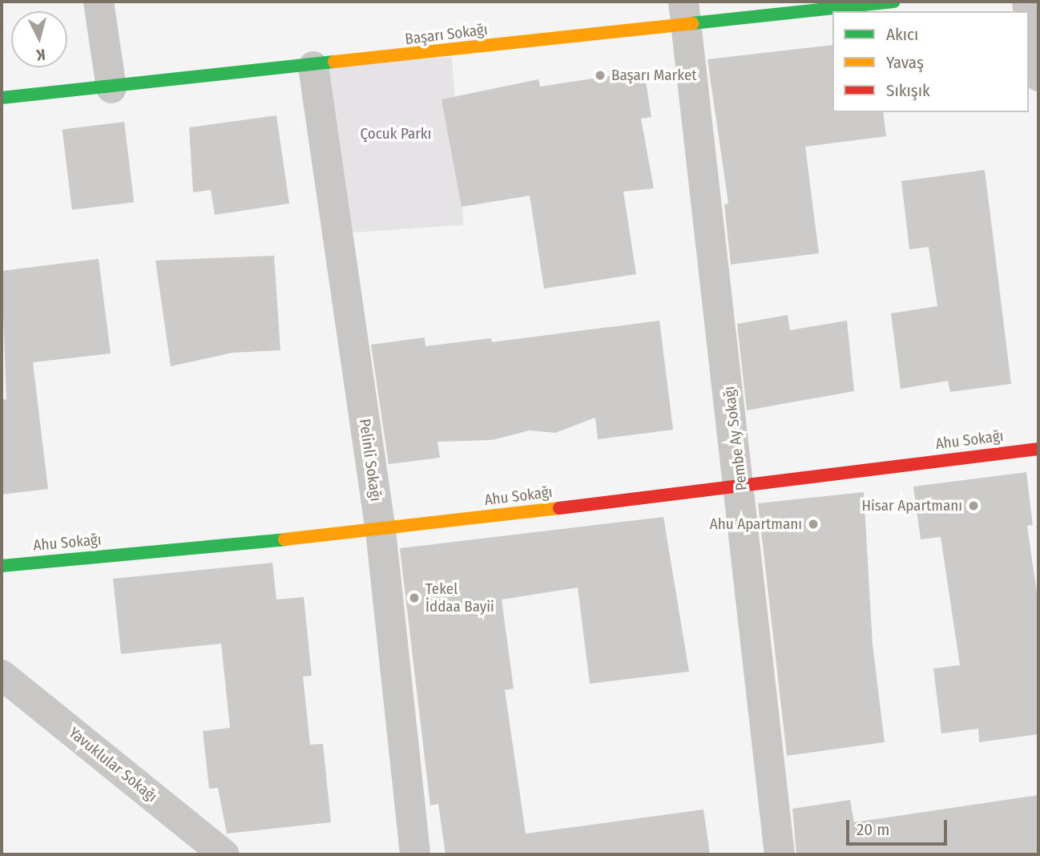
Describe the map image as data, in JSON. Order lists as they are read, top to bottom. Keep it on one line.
{"streets":{"street":["Başarı Sokağı","Pembe Ay Sokağı","Ahu Sokağı","Pelinli Sokağı","Yavuklular Sokağı"]},"crossings":[["Başarı Sokağı","Pembe Ay Sokağı"],["Başarı Sokağı","Pelinli Sokağı"],["Pembe Ay Sokağı","Ahu Sokağı"],["Ahu Sokağı","Pelinli Sokağı"]],"parks":["Çocuk Parkı"],"places":["Başarı Market","Hisar Apartmanı","Ahu Apartmanı","Tekel İddaa Bayii"],"legend":["Akıcı","Yavaş","Sıkışık"],"scale_bar":"20 m","north":"bottom"}
